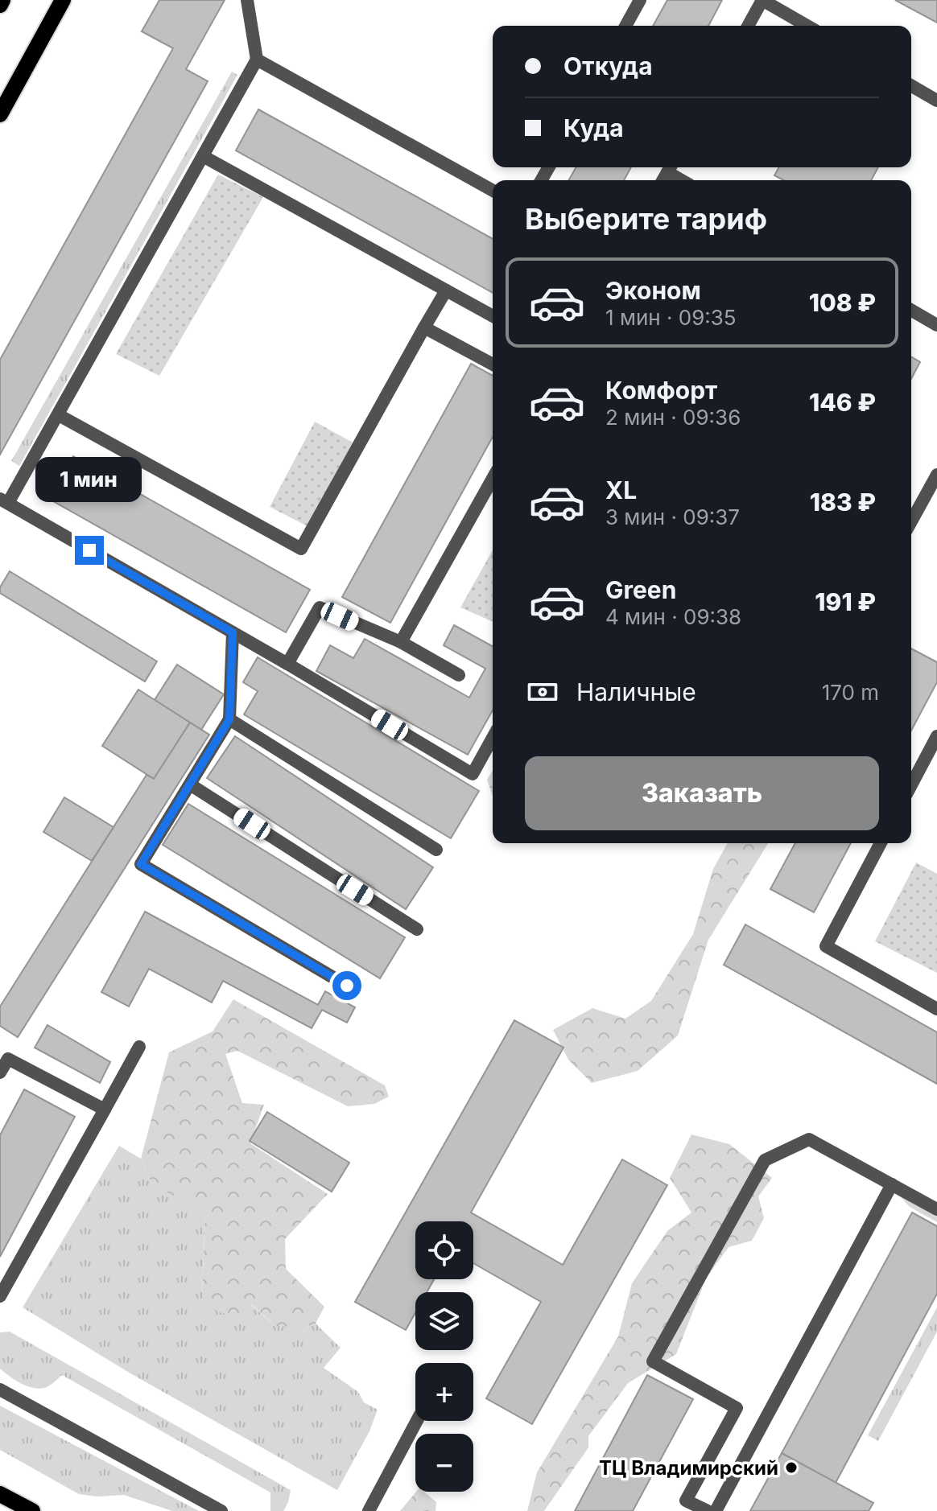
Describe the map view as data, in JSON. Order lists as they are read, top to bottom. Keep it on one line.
{"places":["ТЦ Владимирский"],"page":{"banner":["Откуда","Куда"],"heading":"Выберите тариф","list":[{"name":"Эконом","note":"1 мин · 09:35","value":"108 ₽"},{"name":"Комфорт","note":"2 мин · 09:36","value":"146 ₽"},{"name":"XL","note":"3 мин · 09:37","value":"183 ₽"},{"name":"Green","note":"4 мин · 09:38","value":"191 ₽"}],"bubble":"1 мин","pay":["Наличные","170 m"],"buttons":"Заказать","map_buttons":["+","−"]}}
